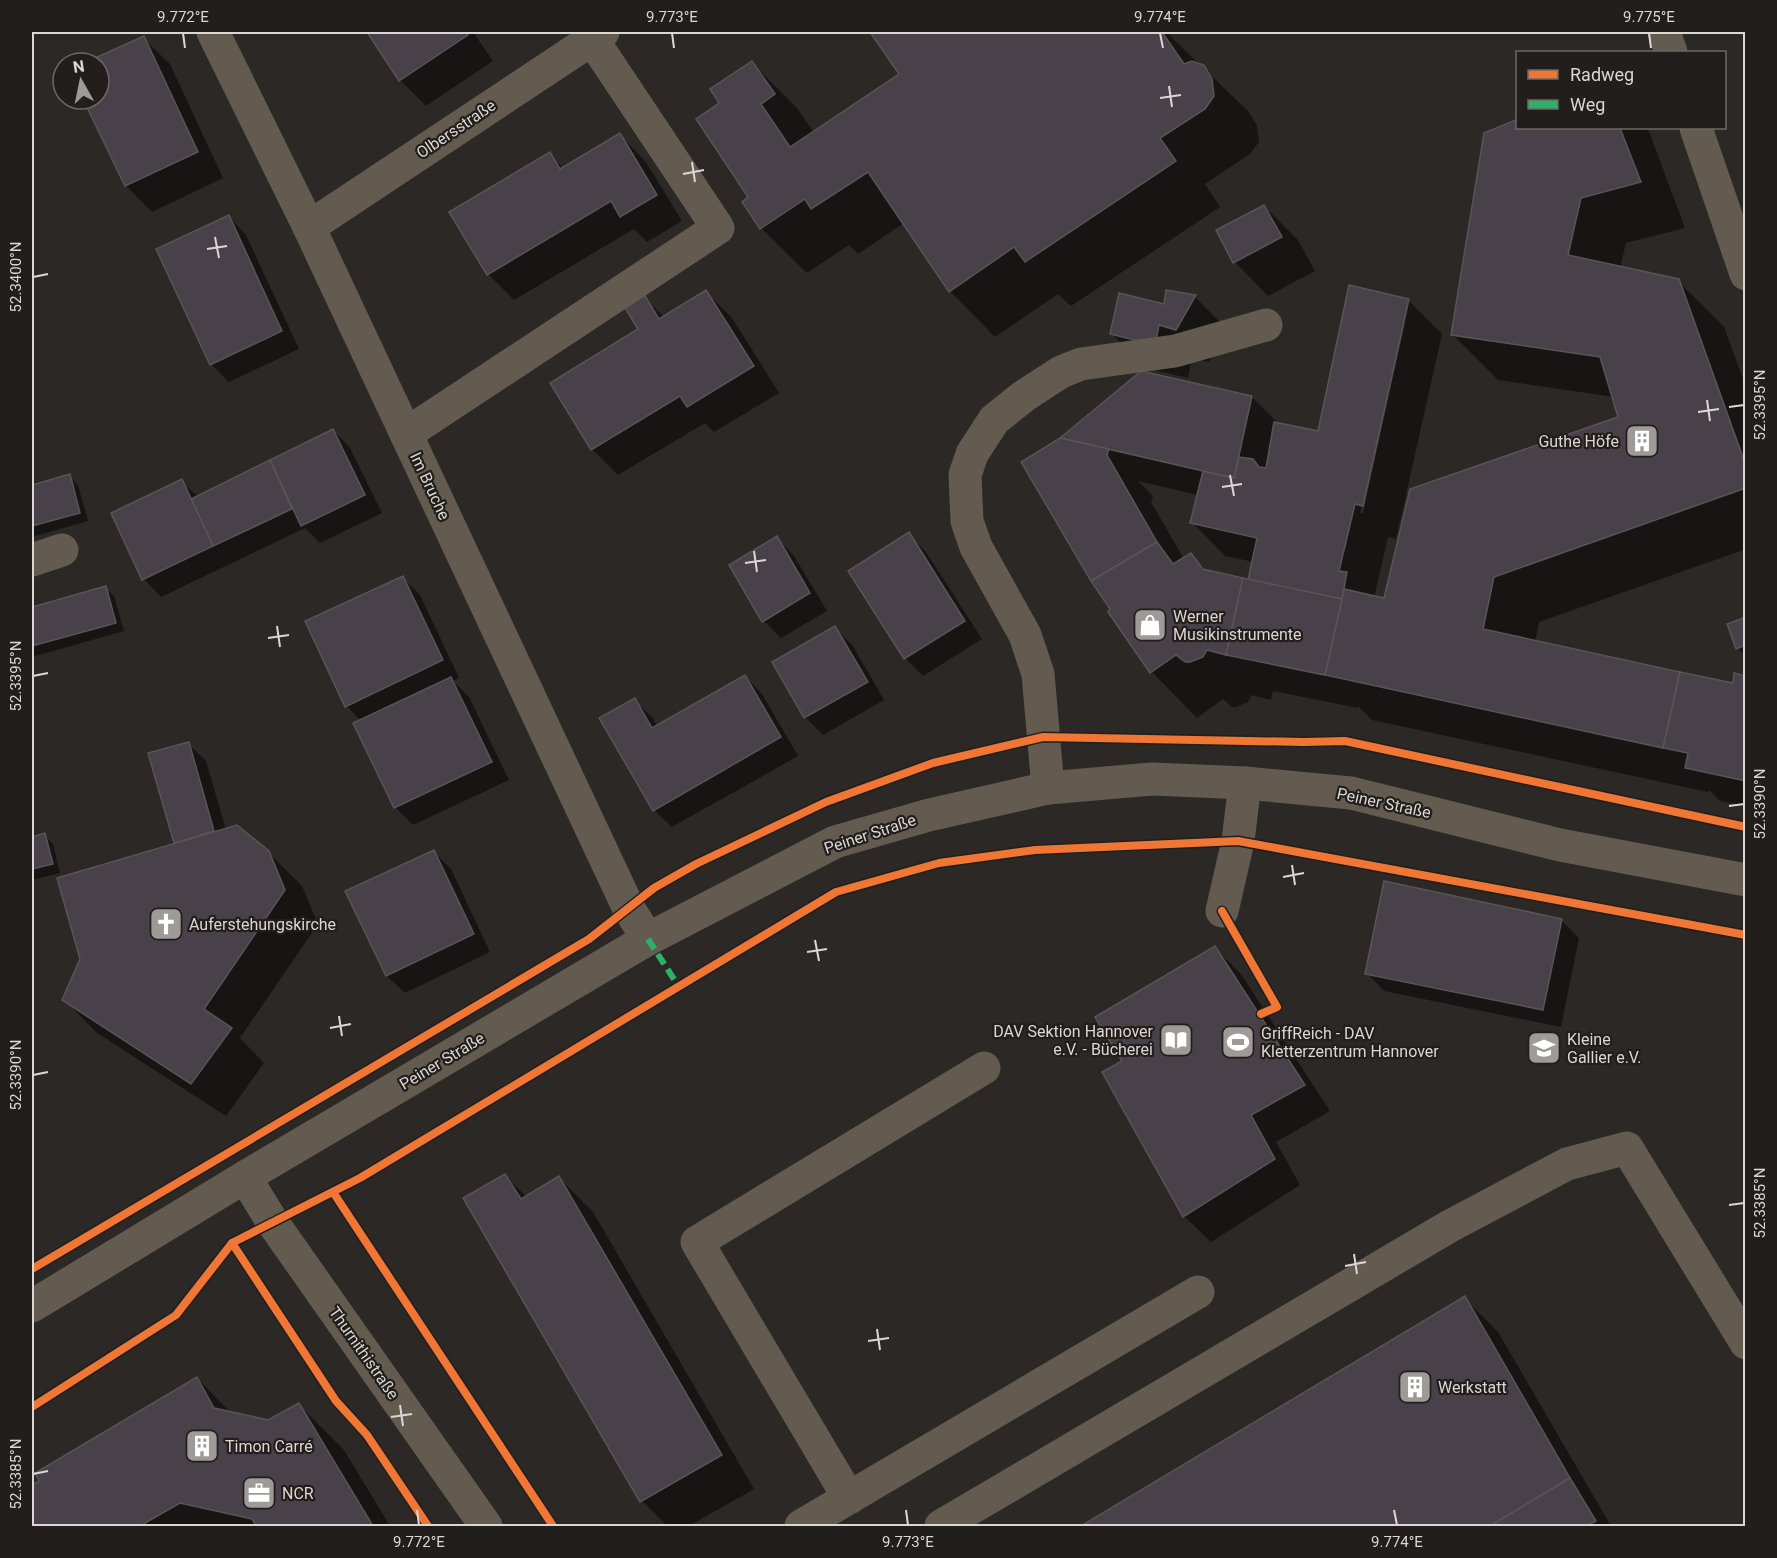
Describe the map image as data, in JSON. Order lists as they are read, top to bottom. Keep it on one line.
{"streets":{"street":["Olbersstraße","Im Bruche","Peiner Straße","Thurnithistraße"]},"crossings":[["Olbersstraße","Im Bruche"],["Im Bruche","Peiner Straße"],["Peiner Straße","Thurnithistraße"]],"places":{"building":["Guthe Höfe","Werkstatt","Timon Carré"],"shop":["Werner Musikinstrumente"],"church":["Auferstehungskirche"],"library":["DAV Sektion Hannover e.V. - Bücherei"],"sports":["GriffReich - DAV Kletterzentrum Hannover"],"school or university":["Kleine Gallier e.V."],"office":["NCR"]},"legend":["Radweg","Weg"],"north":"top","coordinates":["9.772°E","9.773°E","9.774°E","9.775°E","52.3400°N","52.3395°N","52.3390°N","52.3385°N"]}
